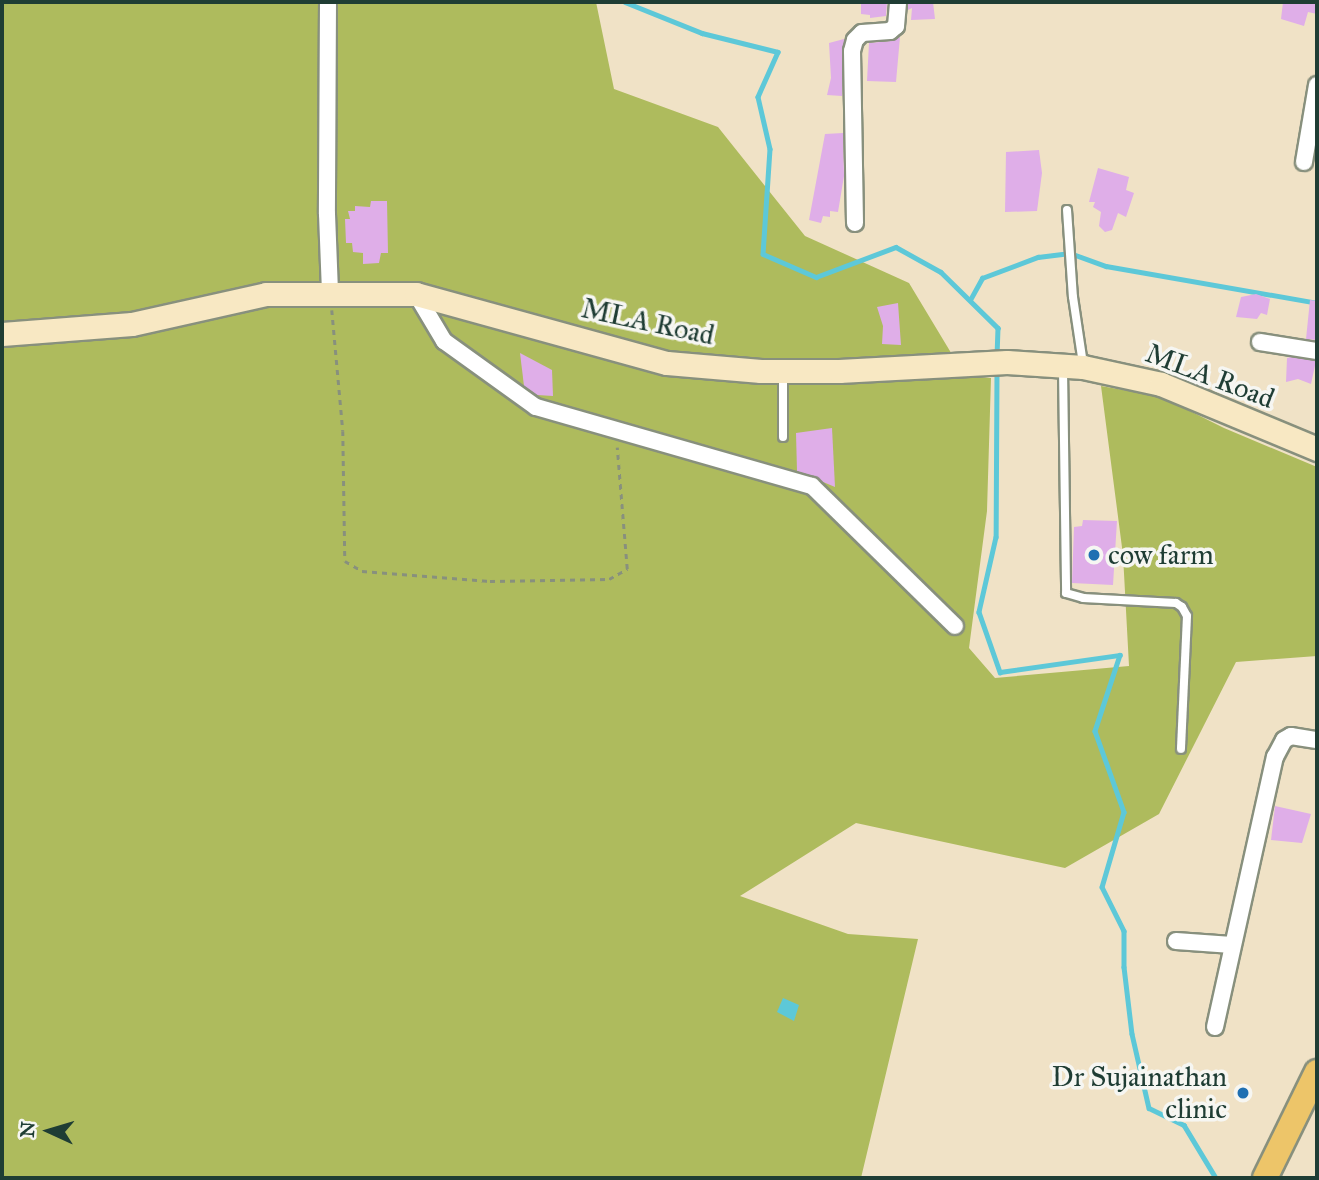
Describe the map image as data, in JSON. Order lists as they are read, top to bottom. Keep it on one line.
{"streets":{"street":["MLA Road"]},"places":["cow farm","Dr Sujainathan clinic"],"north":"left"}
